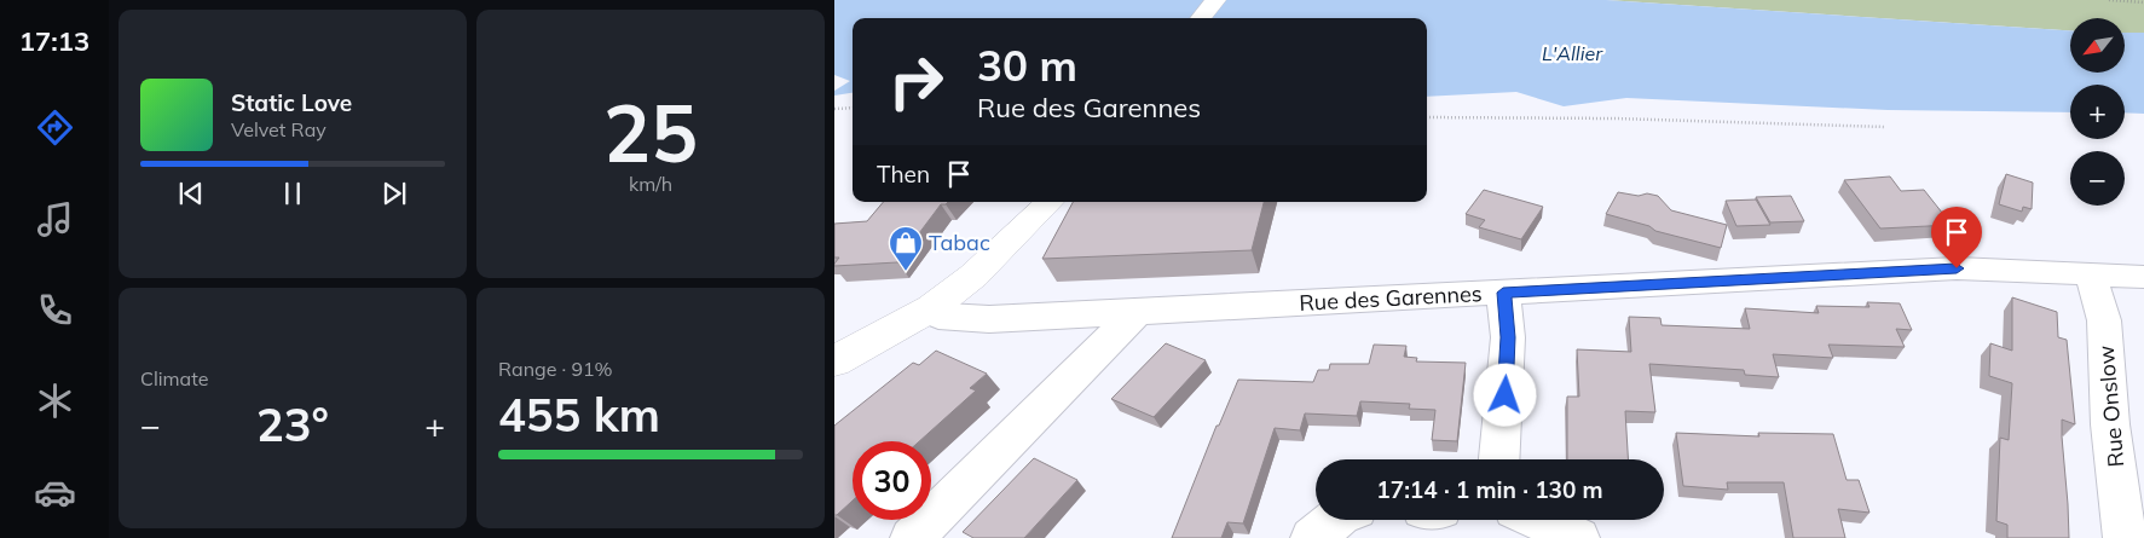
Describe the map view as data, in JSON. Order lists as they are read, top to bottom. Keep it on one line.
{"streets":{"street":["Rue des Garennes","Rue Onslow"]},"crossings":[["Rue des Garennes","Rue Onslow"]],"water":["L'Allier"],"places":{"shop":["Tabac"]},"north":"bottom left","page":{"tabs":"17:13","tile":[["25","km/h"],"Climate",["Range · 91%","455 km"]],"map_buttons":["+","−"],"turn":["30 m","Rue des Garennes"],"song":["Static Love","Velvet Ray"],"then":"Then","heat":["−","23°","+"],"limit":"30","trip":"17:14 · 1 min · 130 m"}}
